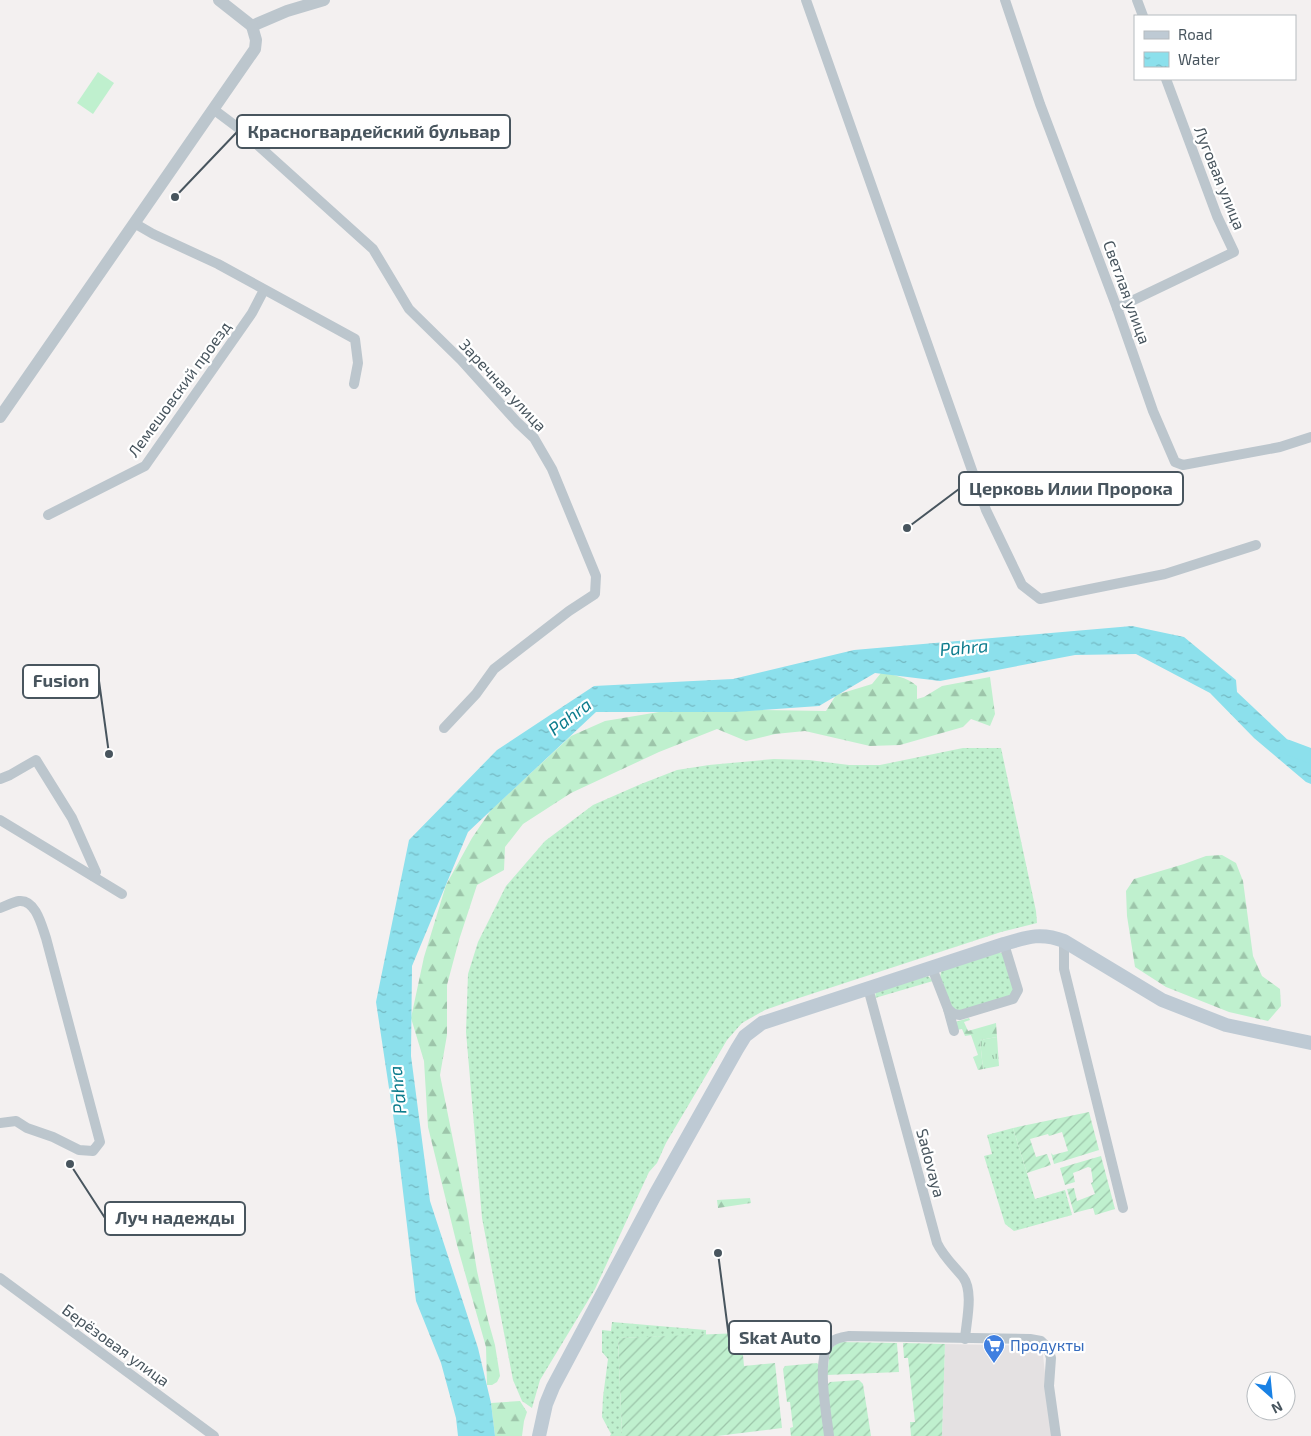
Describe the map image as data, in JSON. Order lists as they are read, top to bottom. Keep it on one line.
{"streets":{"street":["Луговая улица","Светлая улица","Заречная улица","Лемешовский проезд","Sadovaya","Берёзовая улица"]},"crossings":[["Луговая улица","Светлая улица"]],"water":["Pahra"],"places":{"other":["Красногвардейский бульвар","Церковь Илии Пророка","Fusion","Луч надежды","Skat Auto"],"supermarket":["Продукты"]},"legend":["Road","Water"],"north":"bottom right"}
